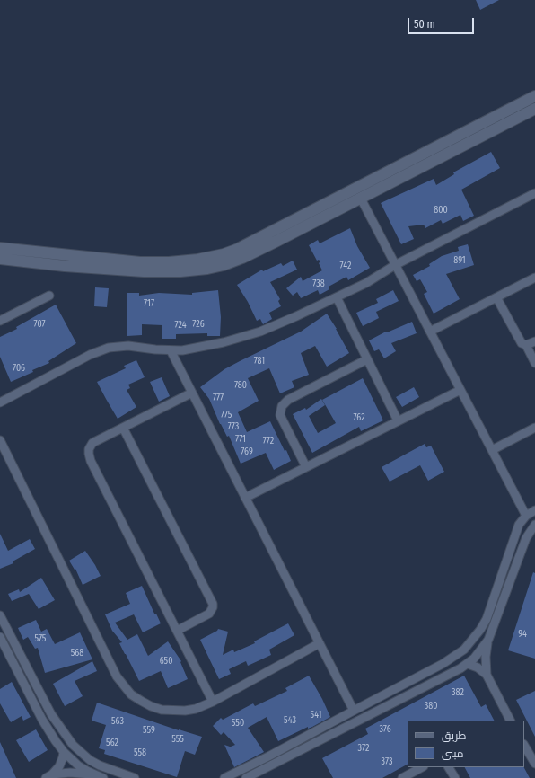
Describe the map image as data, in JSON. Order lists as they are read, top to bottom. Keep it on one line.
{"house_numbers":["800","891","742","738","717","707","726","724","781","706","780","777","775","762","773","771","772","769","94","575","568","650","382","380","541","543","563","550","376","559","555","562","372","558","373"],"legend":["طريق","مبنى"],"scale_bar":"50 m"}
